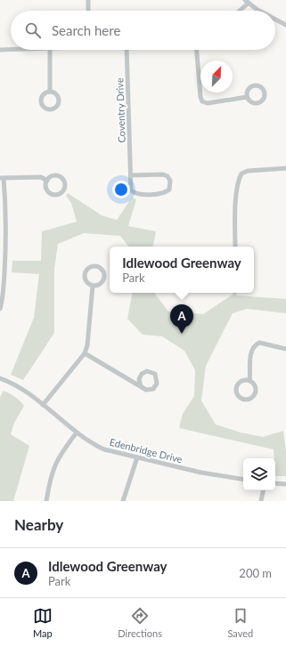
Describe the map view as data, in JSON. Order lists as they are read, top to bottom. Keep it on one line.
{"streets":{"street":["Coventry Drive","Edenbridge Drive"]},"north":"top right","page":{"search":"Search here","popup":["Idlewood Greenway","Park"],"pins":"A","heading":"Nearby","list":[{"mark":"A","name":"Idlewood Greenway","note":"Park","value":"200 m"}],"nav":["Map","Directions","Saved"]}}
